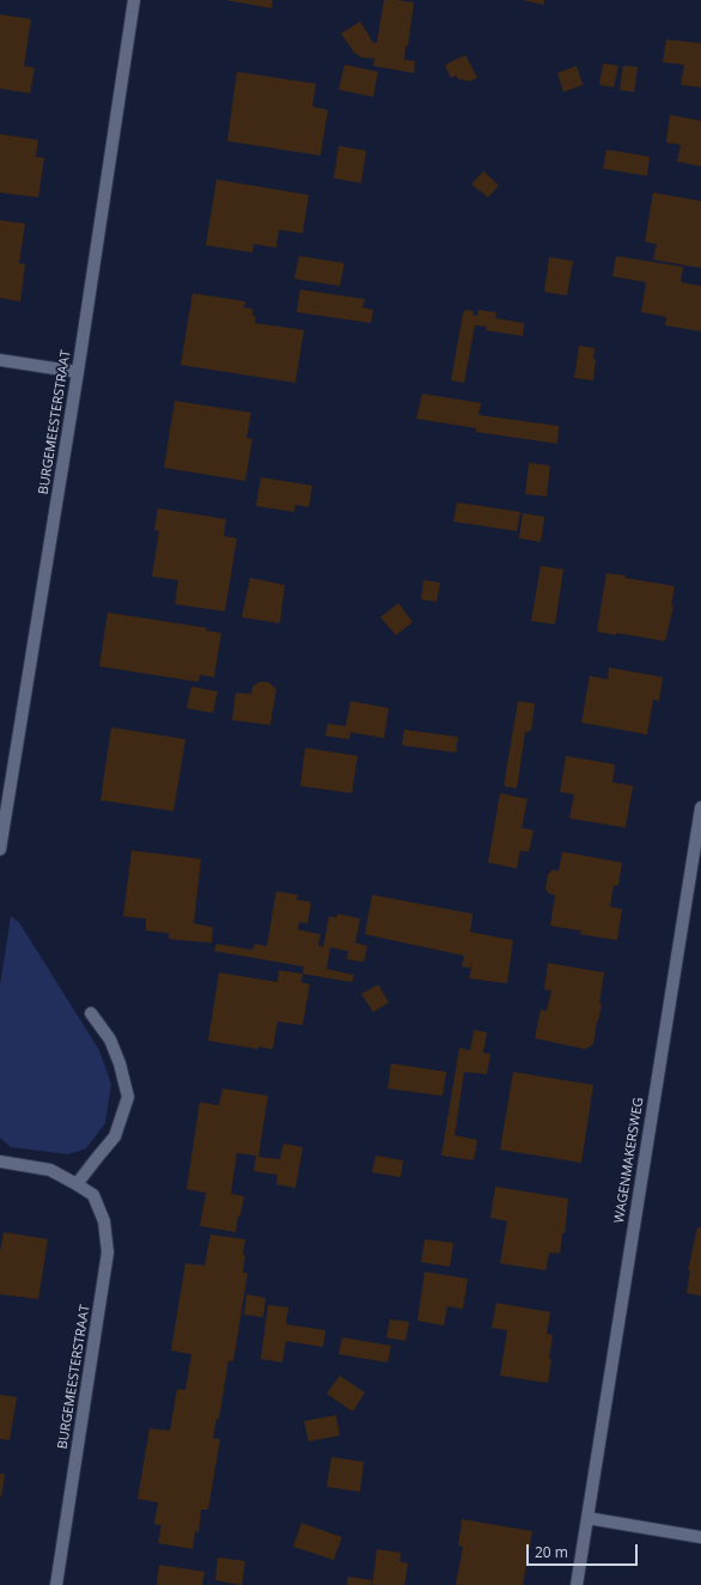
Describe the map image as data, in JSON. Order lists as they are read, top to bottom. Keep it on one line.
{"streets":{"street":["BURGEMEESTERSTRAAT","WAGENMAKERSWEG"]},"scale_bar":"20 m"}
